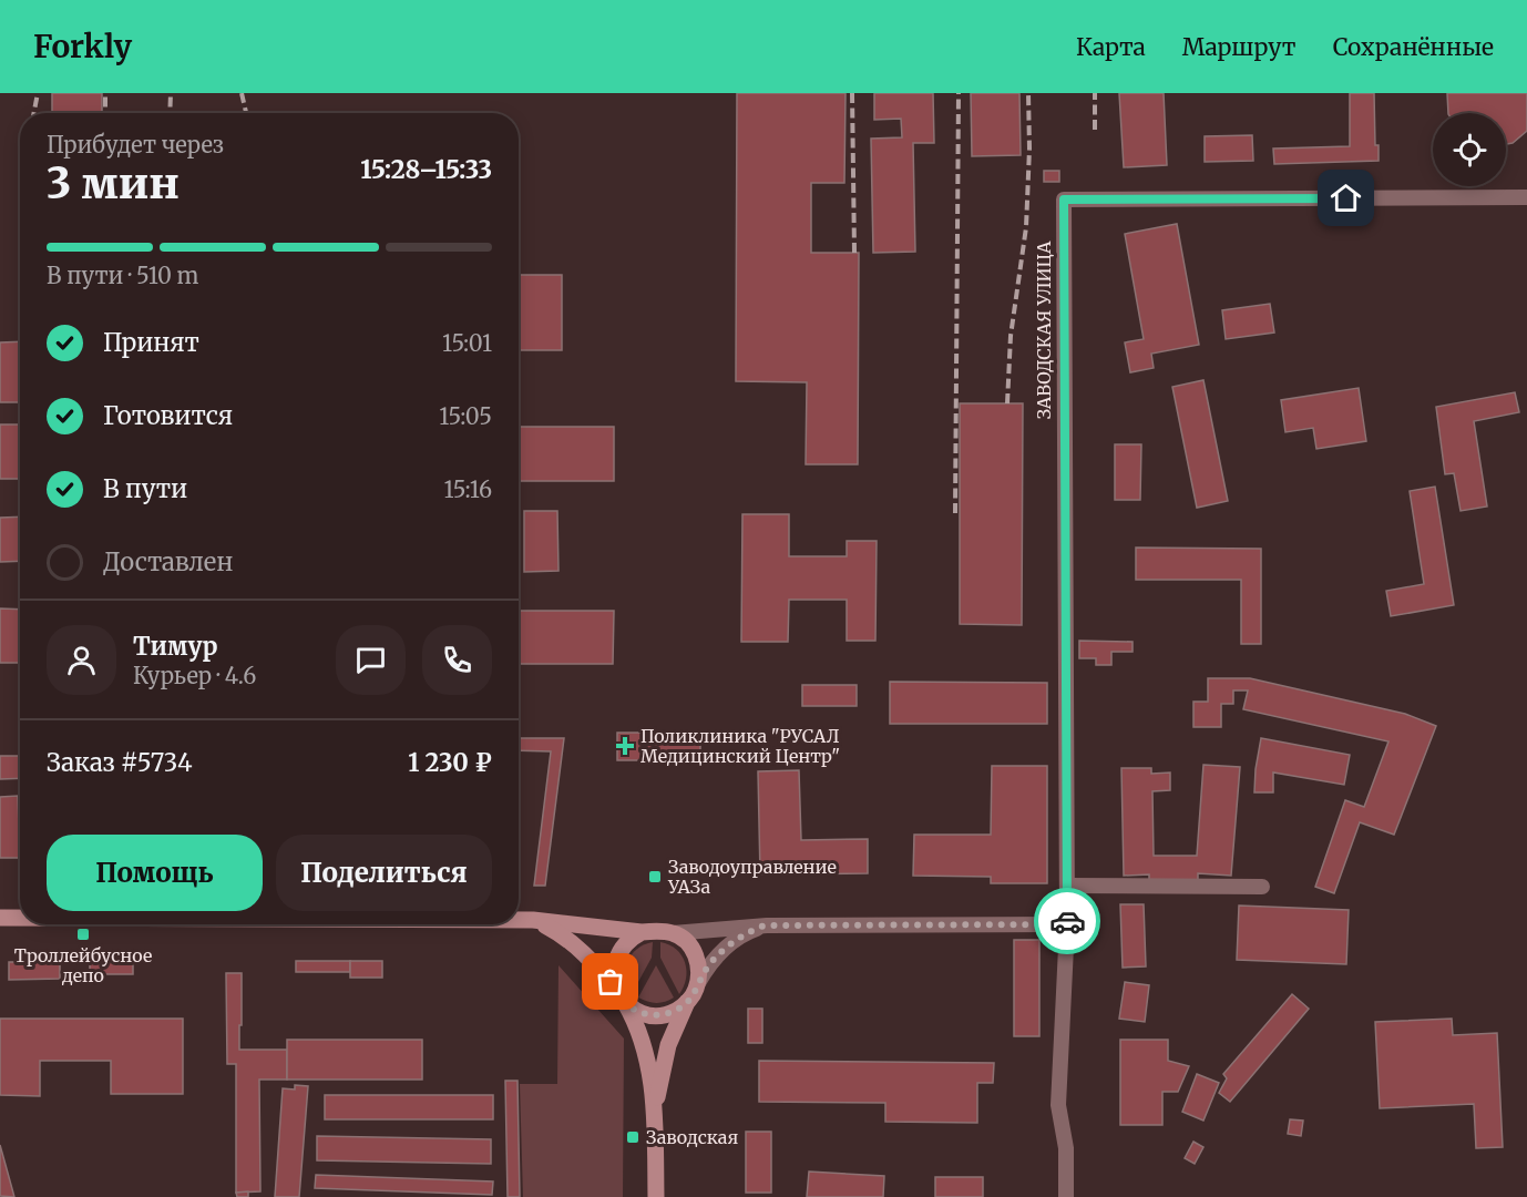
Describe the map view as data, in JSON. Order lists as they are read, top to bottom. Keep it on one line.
{"streets":{"street":["ЗАВОДСКАЯ УЛИЦА"]},"places":{"health":["Поликлиника \"РУСАЛ Медицинский Центр\""],"transit":["Заводоуправление УАЗа","Троллейбусное депо","Заводская"]},"page":{"header":"Forkly","nav":["Карта","Маршрут","Сохранённые"],"heading":["3 мин","Прибудет через","15:28–15:33"],"panel":["Тимур","Курьер · 4.6","Заказ #5734","1 230 ₽"],"bar":"В пути · 510 m","list":[["Принят","15:01"],["Готовится","15:05"],["В пути","15:16"],"Доставлен"],"buttons":["Помощь","Поделиться"]}}
